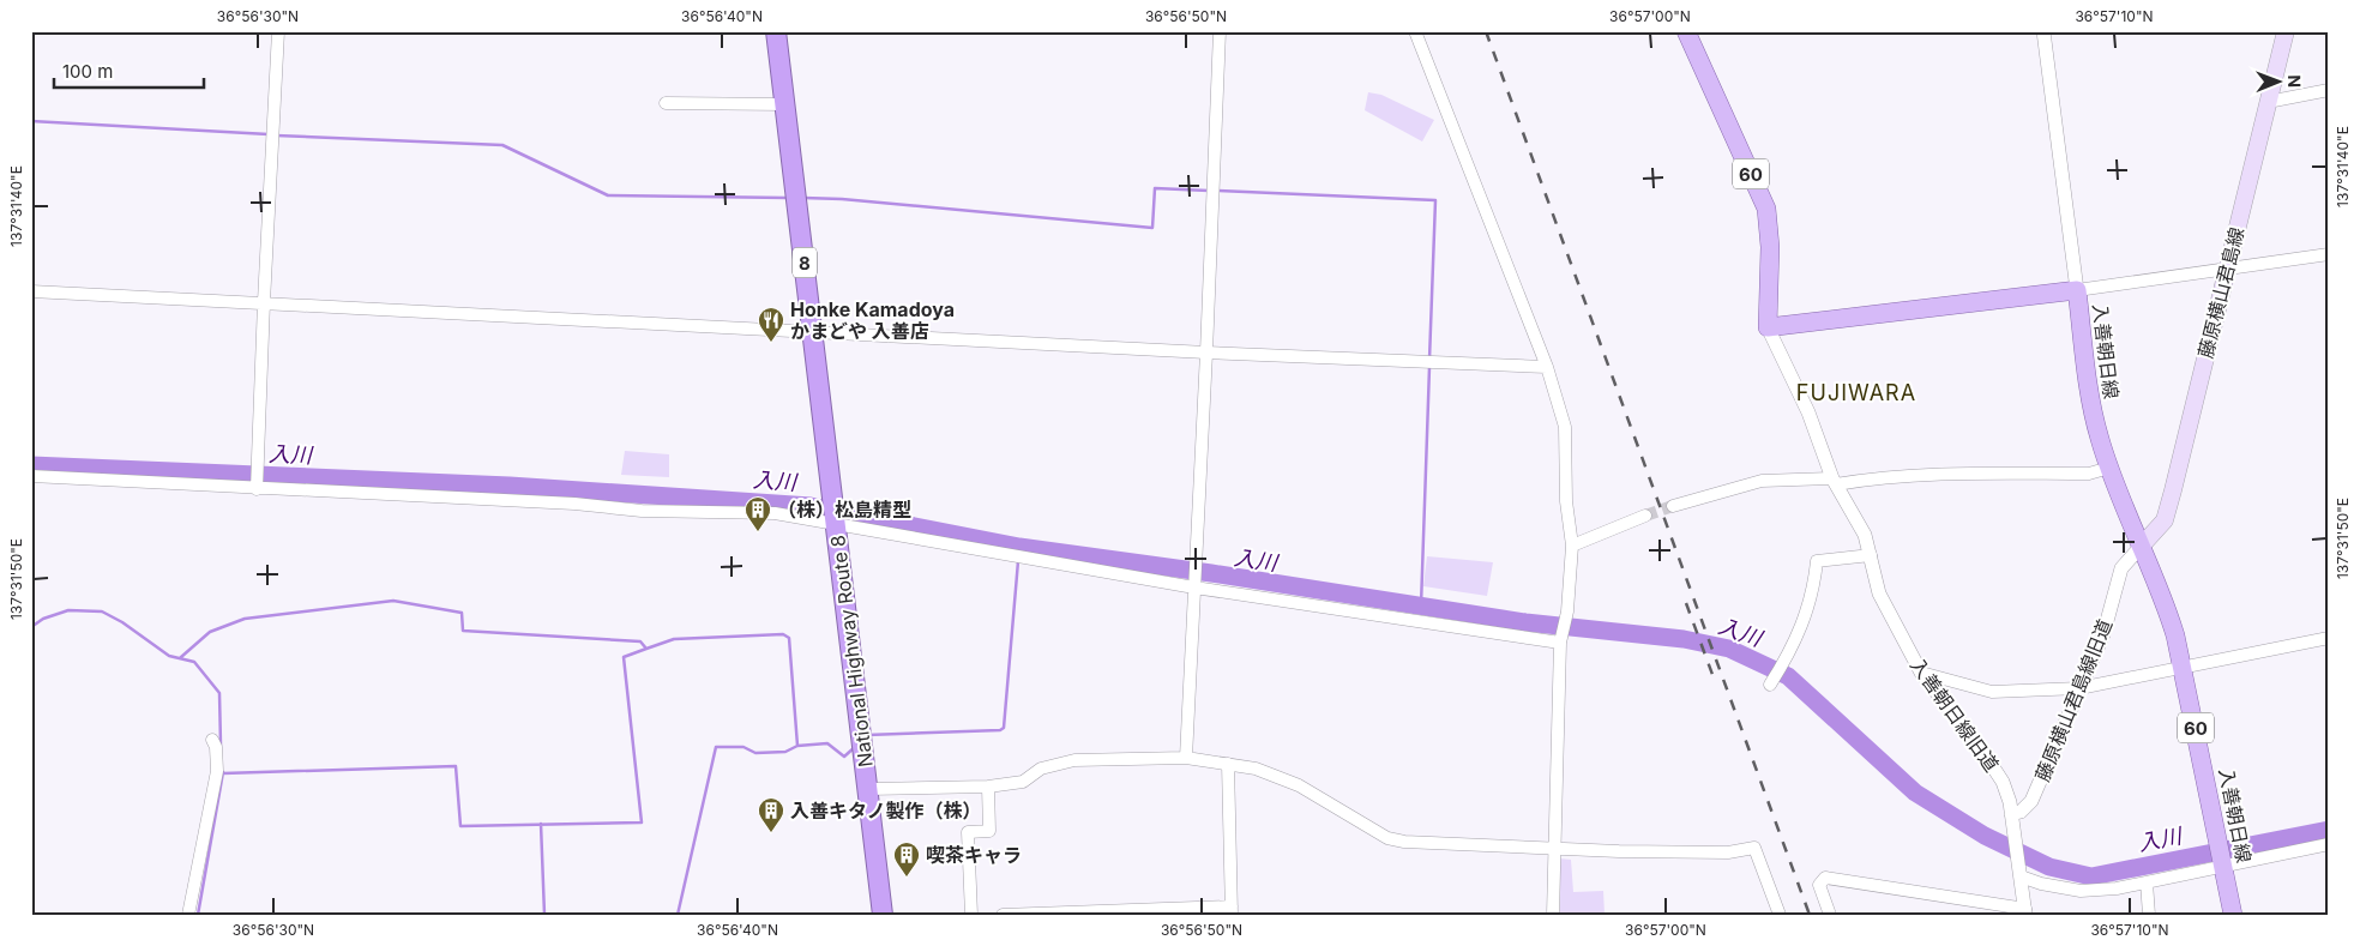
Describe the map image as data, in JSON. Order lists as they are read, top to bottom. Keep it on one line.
{"streets":{"highway":["8","National Highway Route 8"],"main road":["60","藤原横山君島線","入善朝日線"],"street":["藤原横山君島線旧道","入善朝日線旧道"]},"crossings":[["60","入善朝日線"],["60","入善朝日線旧道"],["藤原横山君島線","入善朝日線"],["藤原横山君島線","藤原横山君島線旧道"],["入善朝日線","藤原横山君島線旧道"],["入善朝日線","入善朝日線旧道"],["藤原横山君島線旧道","入善朝日線旧道"]],"districts":["FUJIWARA"],"water":["入川"],"places":{"restaurant":["Honke Kamadoya かまどや 入善店"],"building":["（株）松島精型","入善キタノ製作（株）","喫茶キャラ"]},"scale_bar":"100 m","north":"right","coordinates":["36°56'30\"N","36°56'40\"N","36°56'50\"N","36°57'00\"N","36°57'10\"N","137°31'40\"E","137°31'50\"E"]}
